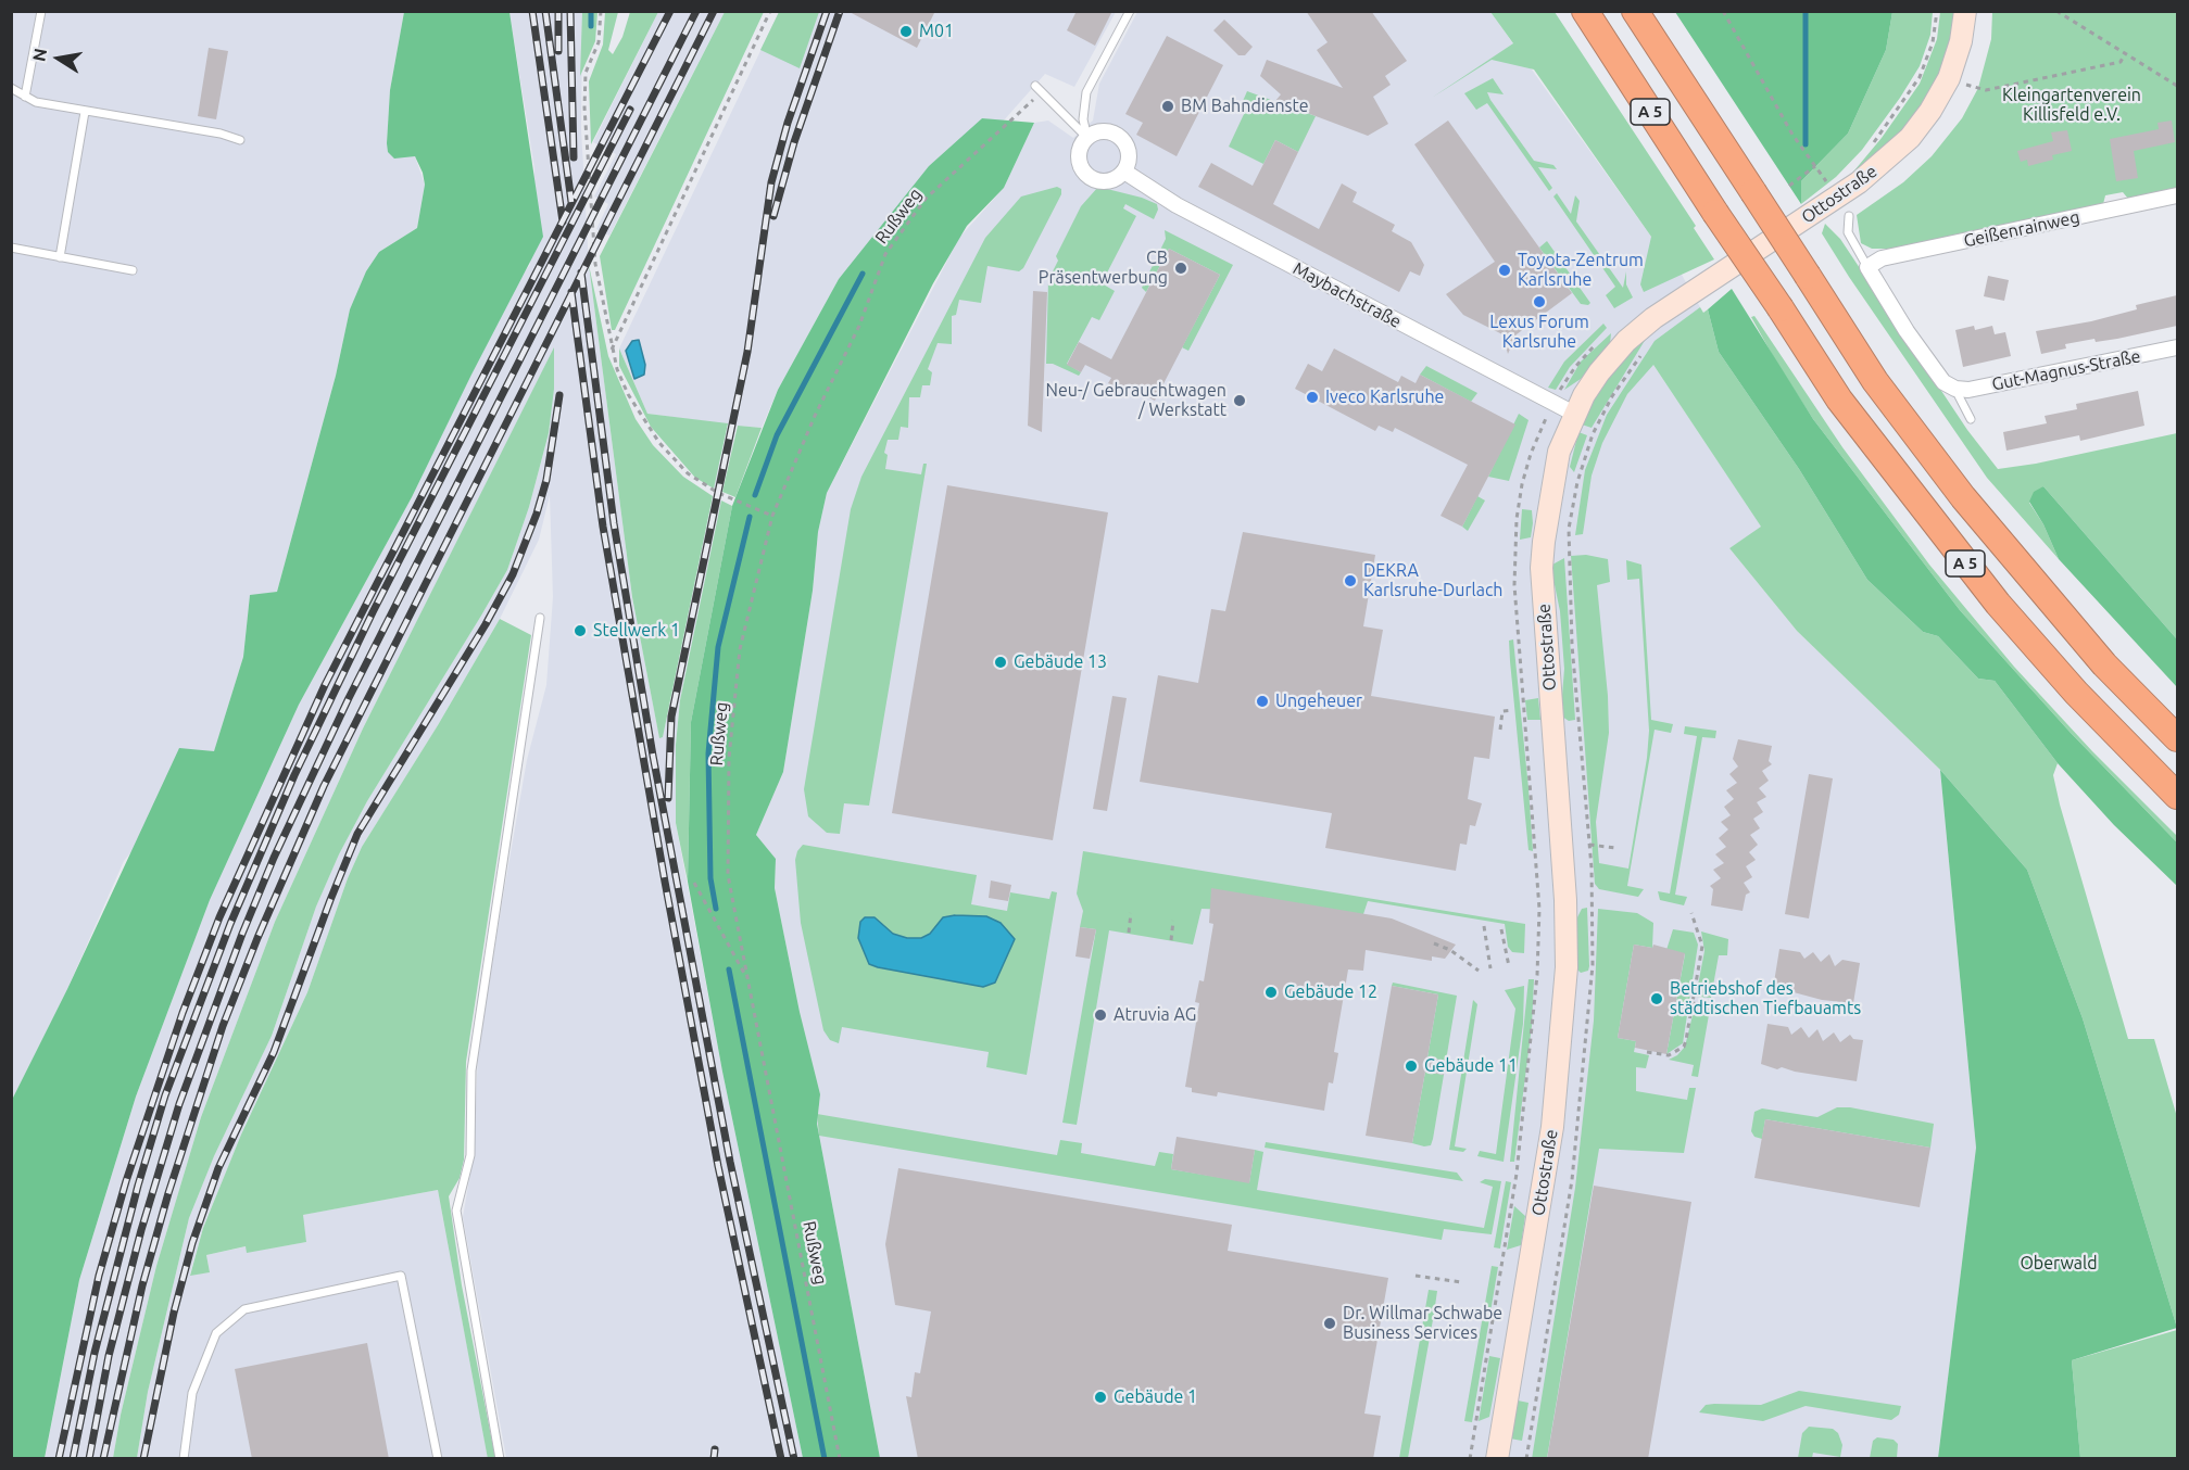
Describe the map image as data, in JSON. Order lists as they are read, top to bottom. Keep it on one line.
{"streets":{"highway":["A 5"],"main road":["Ottostraße"],"street":["Geißenrainweg","Maybachstraße","Gut-Magnus-Straße"],"path":["Rußweg"]},"crossings":[["Ottostraße","Maybachstraße"]],"parks":["Kleingartenverein Killisfeld e.V.","Oberwald"],"places":["M01","BM Bahndienste","CB Präsentwerbung","Toyota-Zentrum Karlsruhe","Lexus Forum Karlsruhe","Iveco Karlsruhe","Neu-/ Gebrauchtwagen / Werkstatt","DEKRA Karlsruhe-Durlach","Stellwerk 1","Gebäude 13","Ungeheuer","Gebäude 12","Betriebshof des städtischen Tiefbauamts","Atruvia AG","Gebäude 11","Dr. Willmar Schwabe Business Services","Gebäude 1"],"north":"left"}
